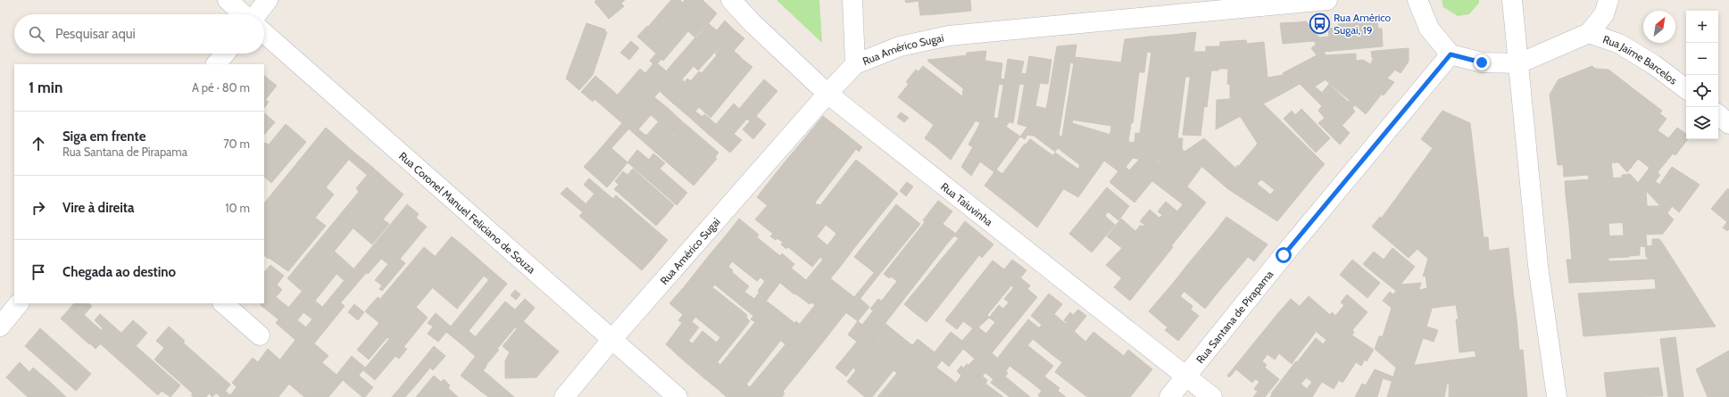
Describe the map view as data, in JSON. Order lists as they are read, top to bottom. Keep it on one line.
{"streets":{"street":["Rua Américo Sugai","Rua Jaime Barcelos","Rua Taiuvinha","Rua Coronel Manuel Feliciano de Souza","Rua Santana de Pirapama"]},"crossings":[["Rua Américo Sugai","Rua Taiuvinha"],["Rua Américo Sugai","Rua Coronel Manuel Feliciano de Souza"],["Rua Taiuvinha","Rua Santana de Pirapama"]],"places":{"bus stop":["Rua Américo Sugai, 19"]},"north":"top right","page":{"map_buttons":["+","−"],"search":"Pesquisar aqui","heading":["1 min","A pé · 80 m"],"list":[["Siga em frente","Rua Santana de Pirapama","70 m"],["Vire à direita","10 m"],"Chegada ao destino"]}}
